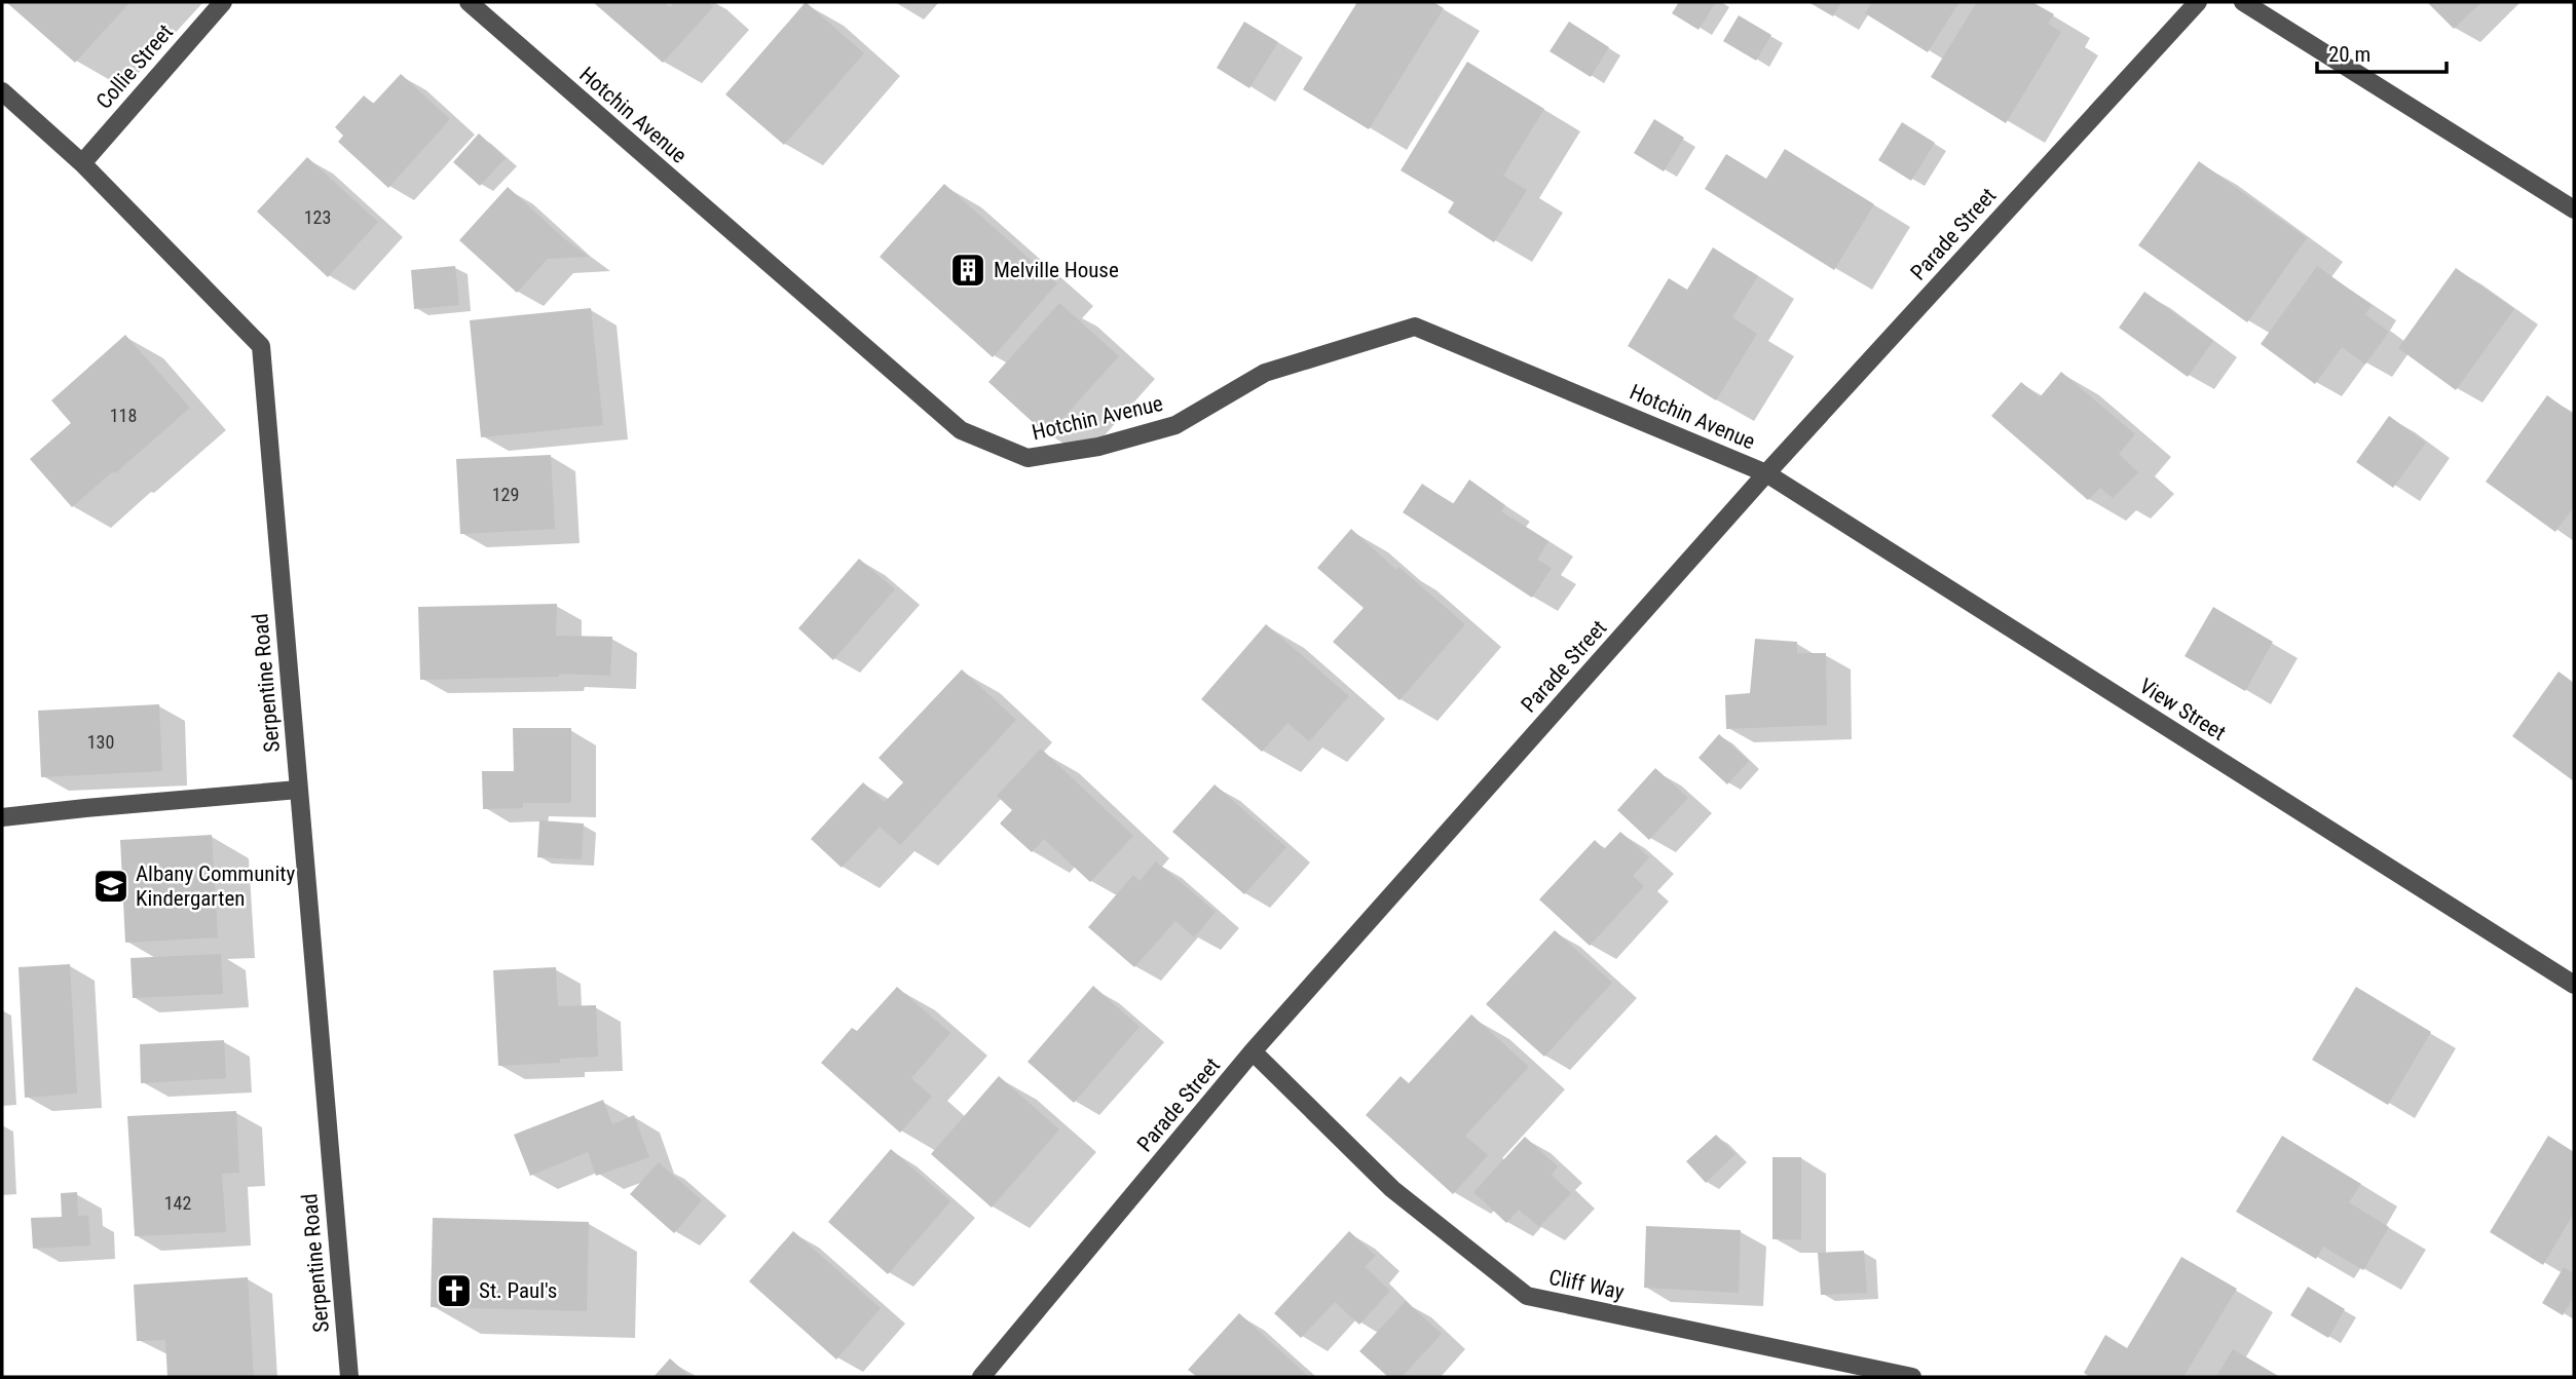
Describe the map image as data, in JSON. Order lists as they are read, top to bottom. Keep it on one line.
{"streets":{"street":["Collie Street","Hotchin Avenue","Parade Street","Serpentine Road","View Street","Cliff Way"]},"crossings":[["Collie Street","Serpentine Road"],["Hotchin Avenue","Parade Street"],["Hotchin Avenue","View Street"],["Parade Street","View Street"],["Parade Street","Cliff Way"]],"places":{"building":["Melville House"],"school or university":["Albany Community Kindergarten"],"church":["St. Paul's"]},"house_numbers":["123","118","129","130","142"],"scale_bar":"20 m"}
